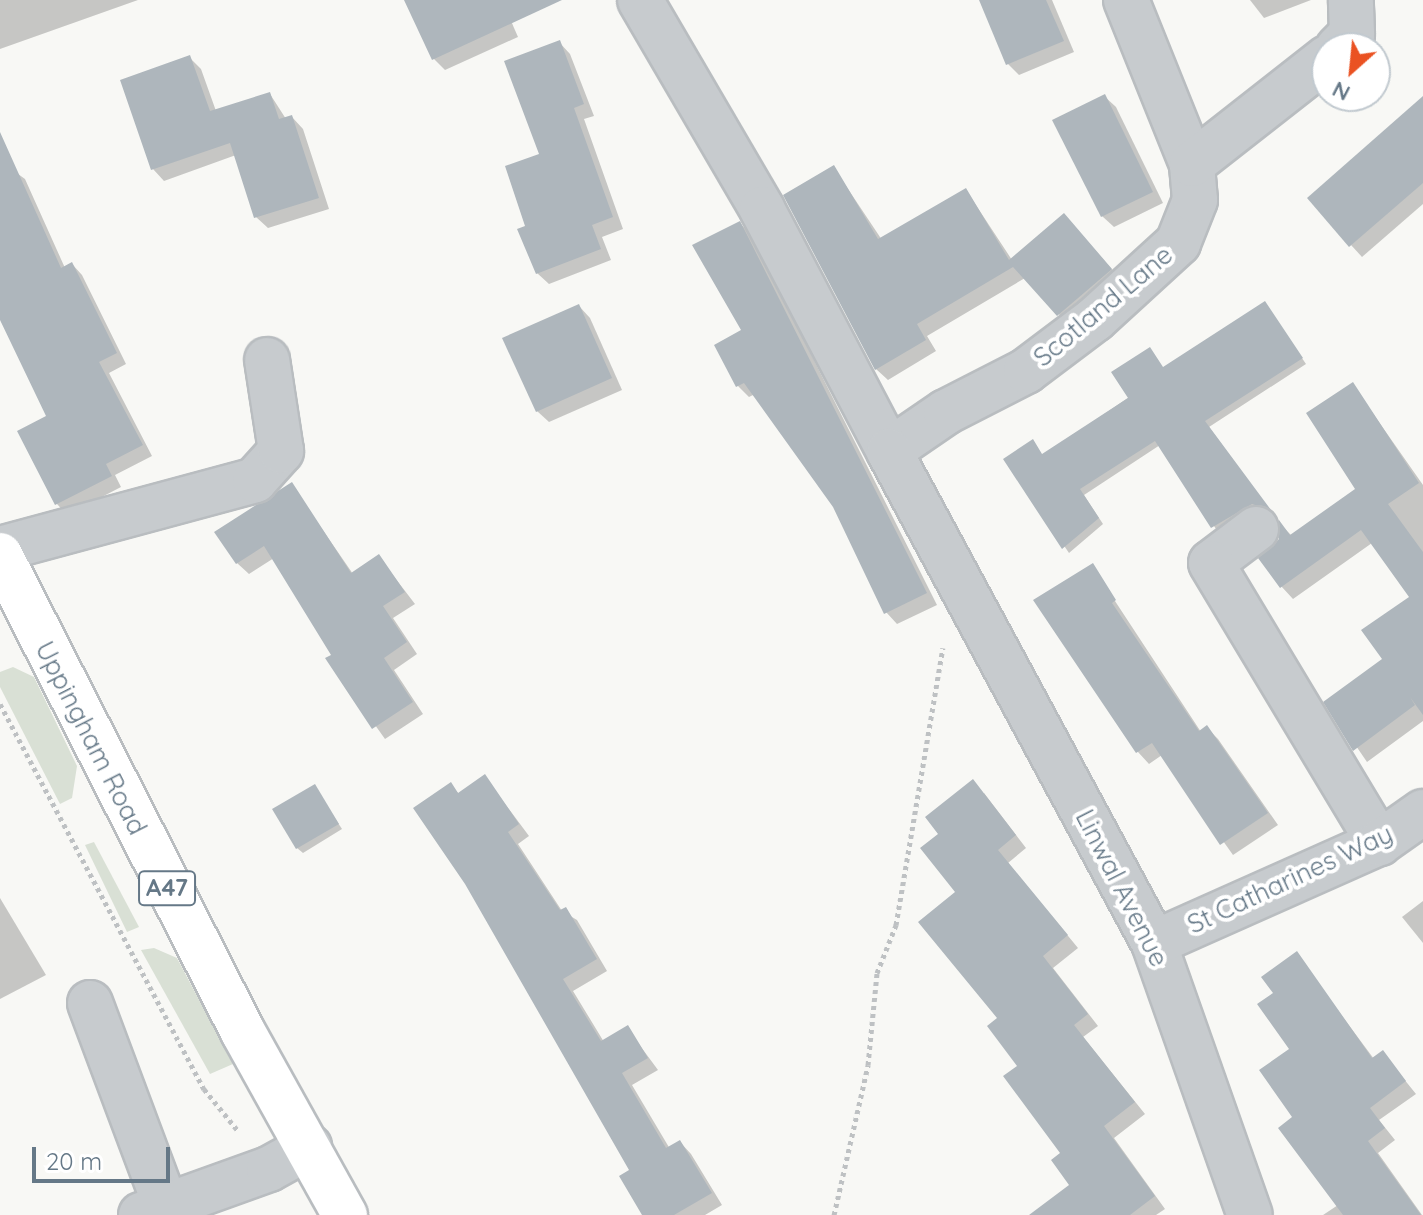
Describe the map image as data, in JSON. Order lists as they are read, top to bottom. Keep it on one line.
{"streets":{"highway":["Uppingham Road","A47"],"street":["Scotland Lane","St Catharines Way","Linwal Avenue"]},"crossings":[["St Catharines Way","Linwal Avenue"]],"scale_bar":"20 m","north":"bottom left"}
